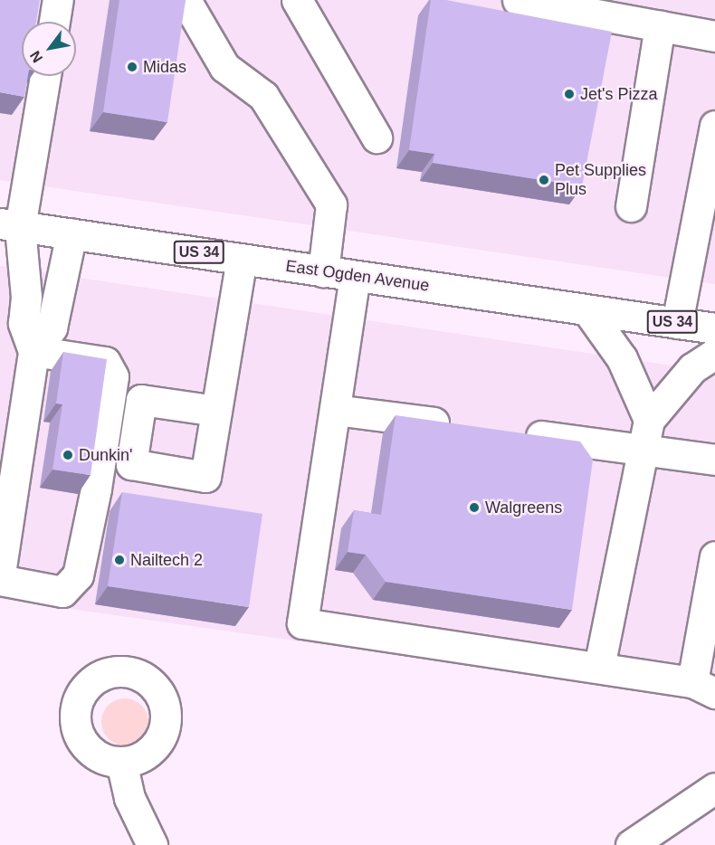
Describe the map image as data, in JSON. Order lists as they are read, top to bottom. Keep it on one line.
{"streets":{"main road":["US 34","East Ogden Avenue"]},"places":["Midas","Jet's Pizza","Pet Supplies Plus","Dunkin'","Walgreens","Nailtech 2"],"north":"bottom left"}
